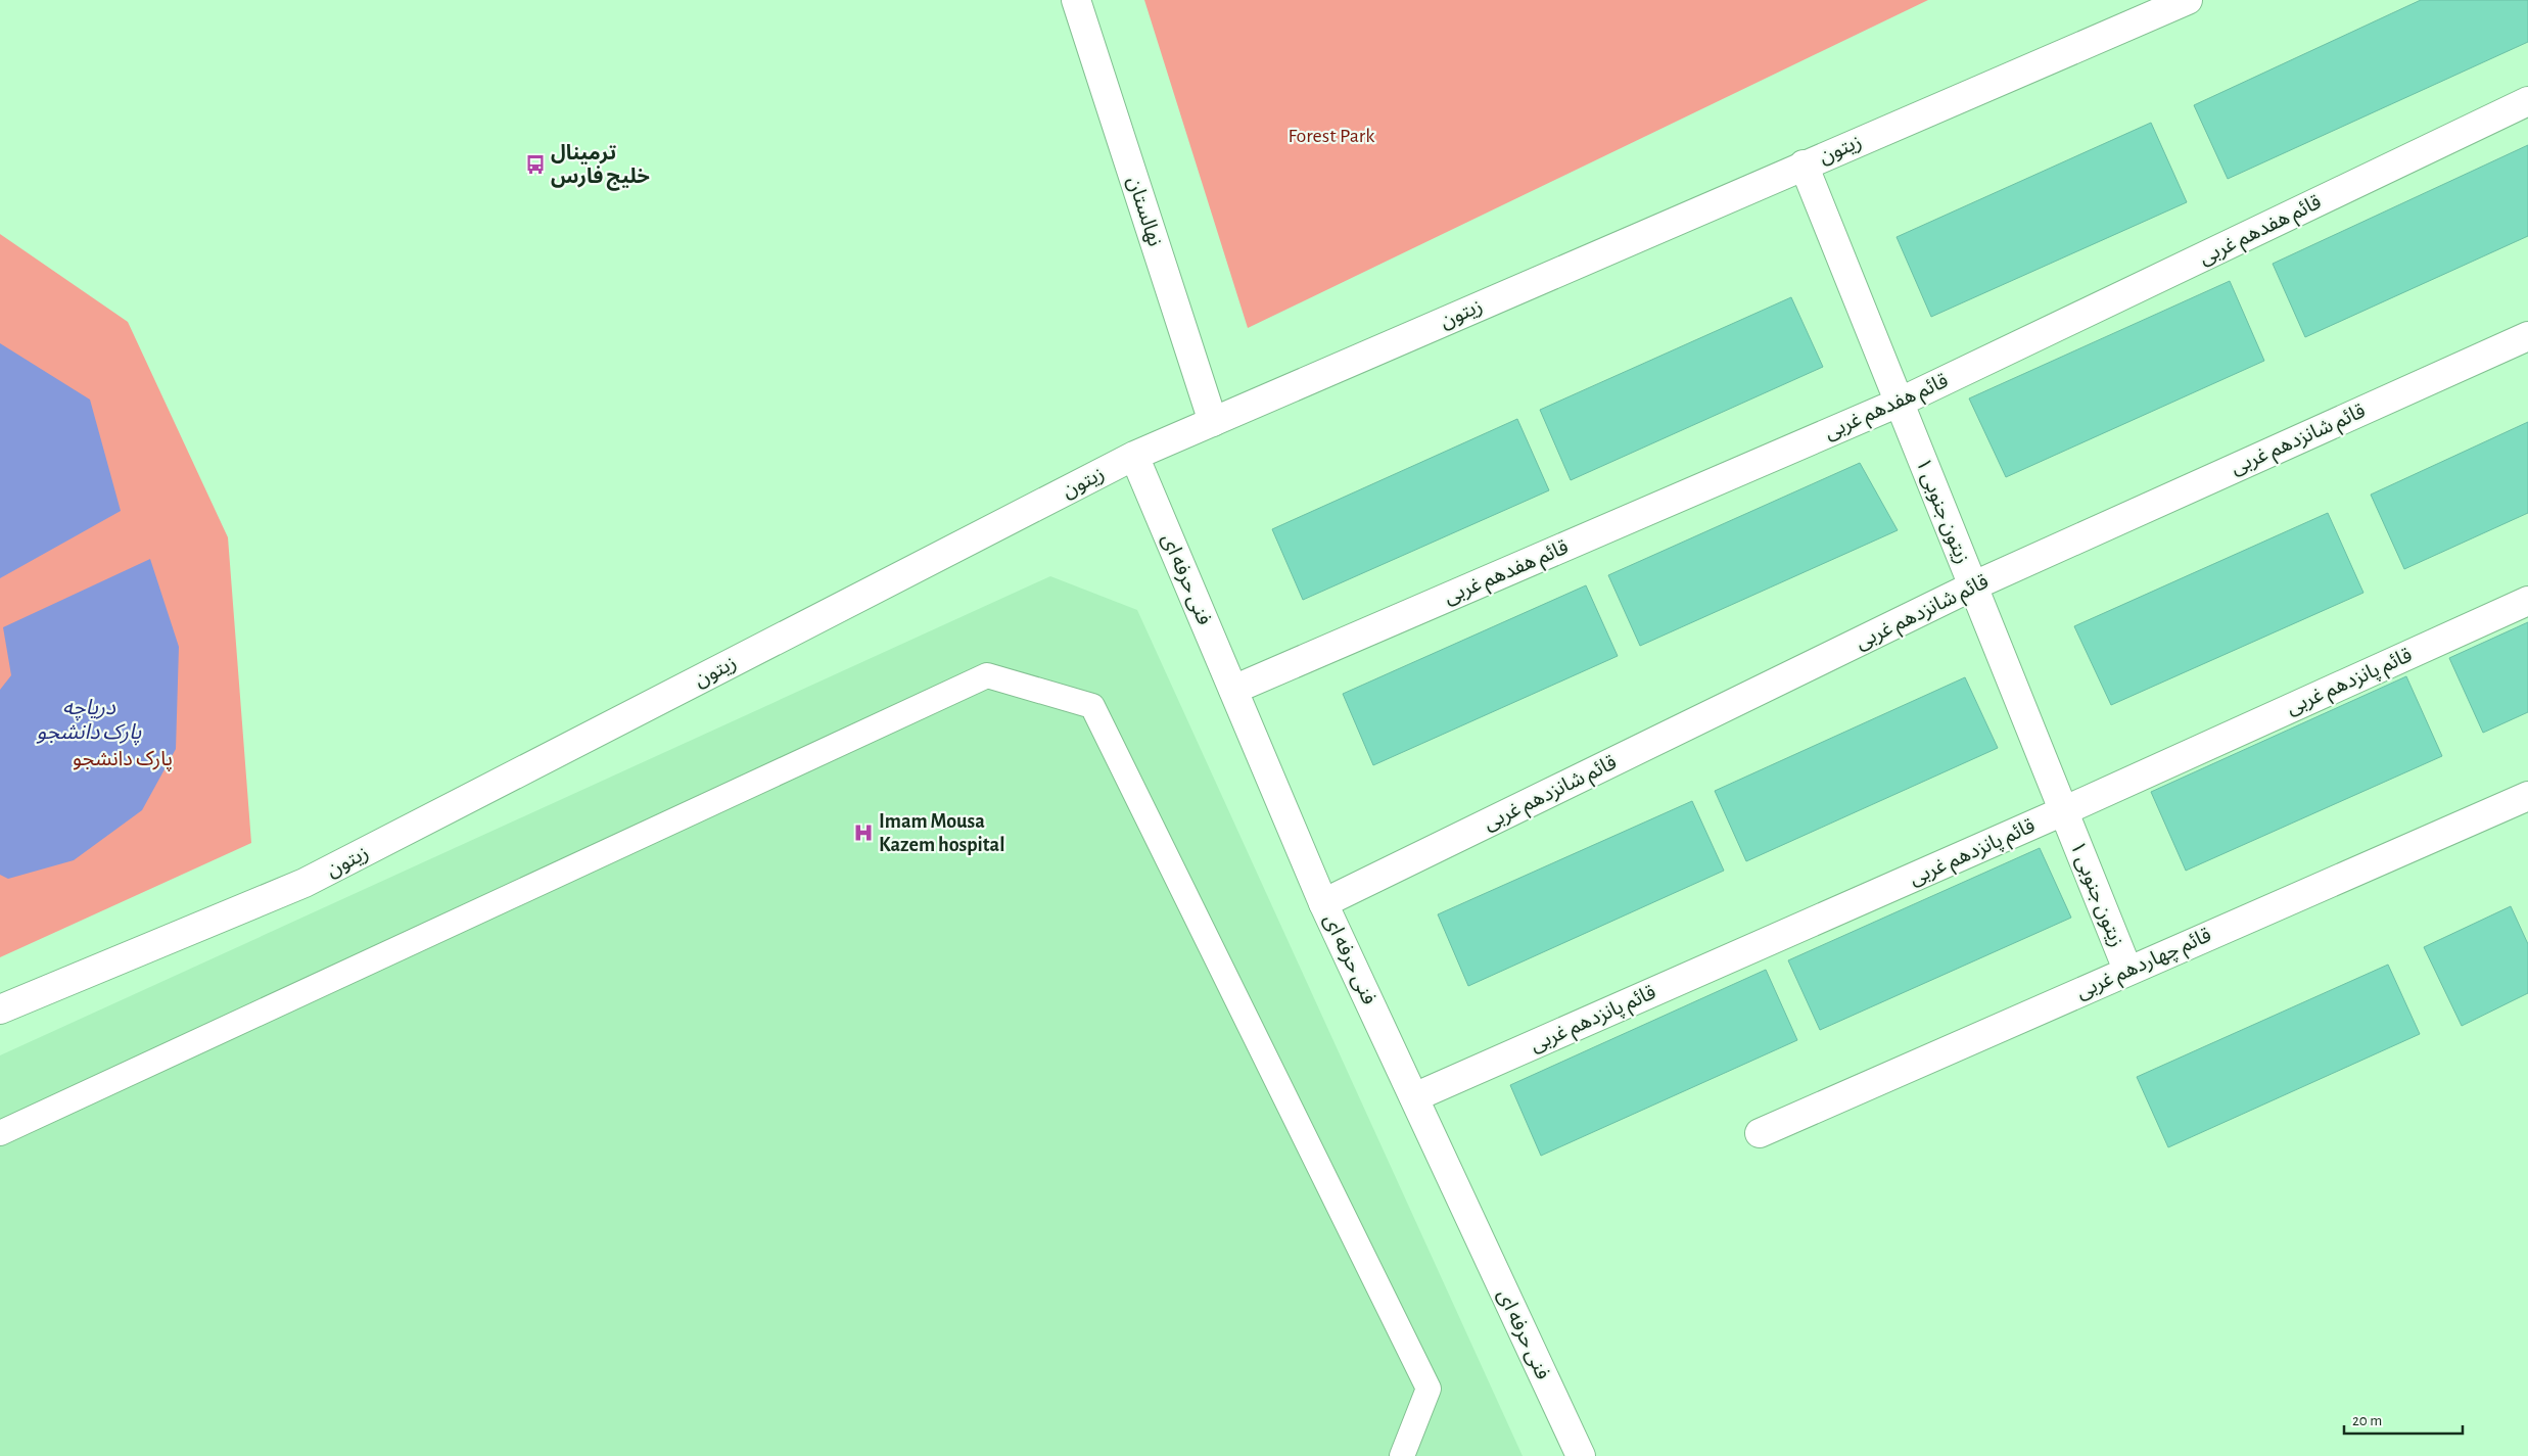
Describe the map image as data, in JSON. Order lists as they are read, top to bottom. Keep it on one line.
{"streets":{"street":["زیتون","نهالستان","قائم هفدهم غربی","قائم شانزدهم غربی","زیتون جنوبی ۱","فنی حرفه ای","قائم پانزدهم غربی","قائم چهاردهم غربی"]},"crossings":[["زیتون","نهالستان"],["زیتون","زیتون جنوبی ۱"],["زیتون","فنی حرفه ای"],["قائم هفدهم غربی","زیتون جنوبی ۱"],["قائم هفدهم غربی","فنی حرفه ای"],["قائم شانزدهم غربی","زیتون جنوبی ۱"],["قائم شانزدهم غربی","فنی حرفه ای"],["زیتون جنوبی ۱","قائم پانزدهم غربی"],["زیتون جنوبی ۱","قائم چهاردهم غربی"],["فنی حرفه ای","قائم پانزدهم غربی"]],"water":["دریاچه پارک دانشجو"],"parks":["Forest Park","پارک دانشجو"],"places":{"bus stop":["ترمینال خلیج فارس"],"hospital":["Imam Mousa Kazem hospital"]},"scale_bar":"20 m"}
